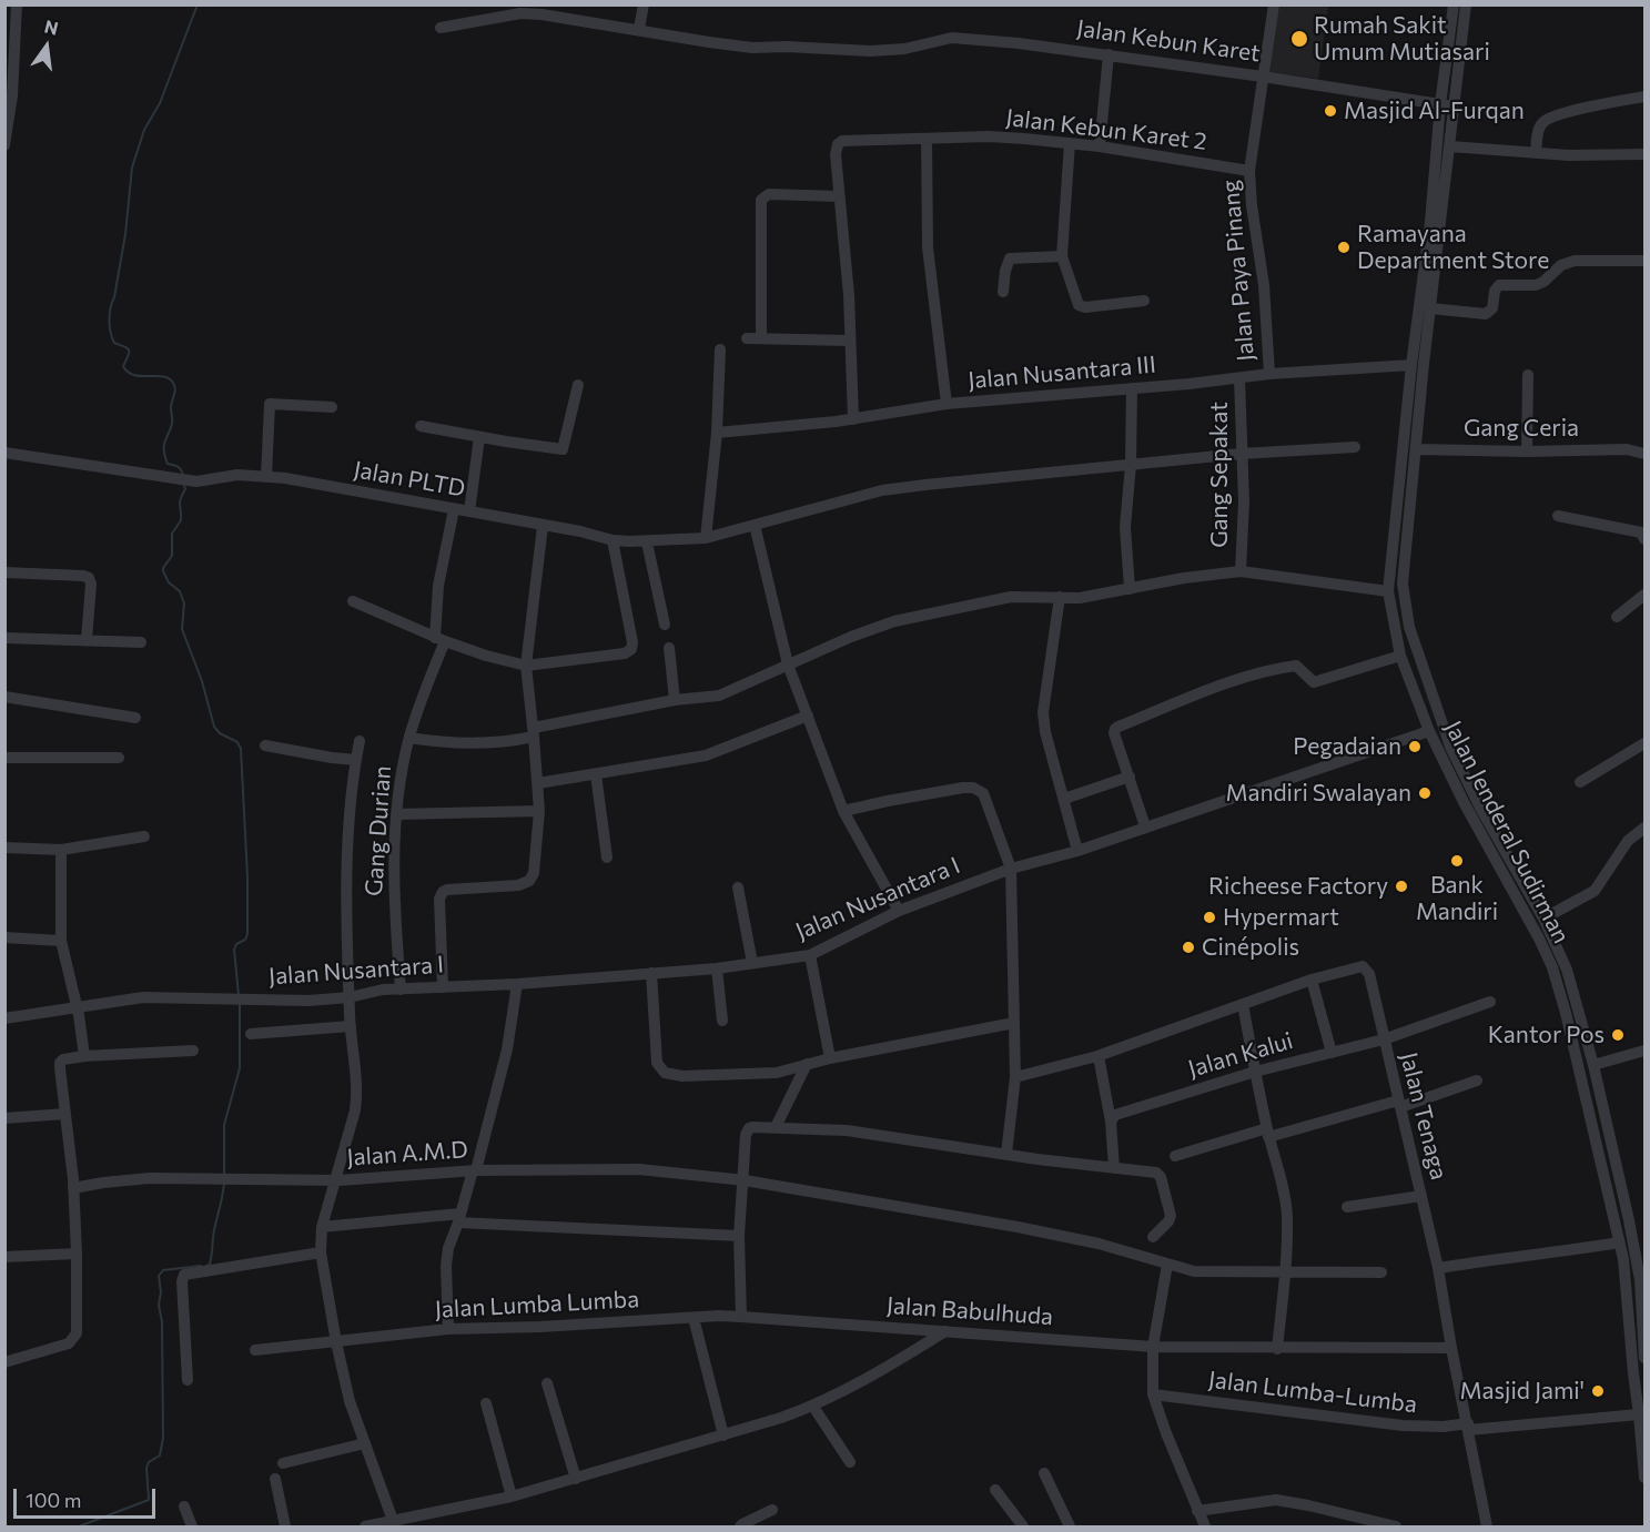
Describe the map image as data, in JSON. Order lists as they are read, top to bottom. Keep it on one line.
{"streets":{"street":["Jalan Kebun Karet","Jalan Kebun Karet 2","Jalan Paya Pinang","Jalan Nusantara III","Gang Ceria","Gang Sepakat","Jalan PLTD","Gang Durian","Jalan Jenderal Sudirman","Jalan Nusantara I","Jalan Kalui","Jalan Tenaga","Jalan A.M.D","Jalan Lumba Lumba","Jalan Babulhuda","Jalan Lumba-Lumba"]},"crossings":[["Jalan Kebun Karet","Jalan Paya Pinang"],["Jalan Kebun Karet","Jalan Jenderal Sudirman"],["Jalan Kebun Karet 2","Jalan Paya Pinang"],["Jalan Paya Pinang","Jalan Nusantara III"],["Jalan Nusantara III","Gang Sepakat"],["Jalan Nusantara III","Jalan Jenderal Sudirman"],["Gang Ceria","Jalan Jenderal Sudirman"],["Gang Sepakat","Jalan PLTD"],["Jalan PLTD","Gang Durian"],["Gang Durian","Jalan Nusantara I"],["Jalan Jenderal Sudirman","Jalan Nusantara I"],["Jalan Jenderal Sudirman","Jalan Lumba-Lumba"],["Jalan Kalui","Jalan Tenaga"],["Jalan Tenaga","Jalan Lumba-Lumba"],["Jalan Lumba Lumba","Jalan Babulhuda"]],"places":["Rumah Sakit Umum Mutiasari","Masjid Al-Furqan","Ramayana Department Store","Pegadaian","Mandiri Swalayan","Bank Mandiri","Richeese Factory","Hypermart","Cinépolis","Kantor Pos","Masjid Jami'"],"scale_bar":"100 m","north":"top"}
